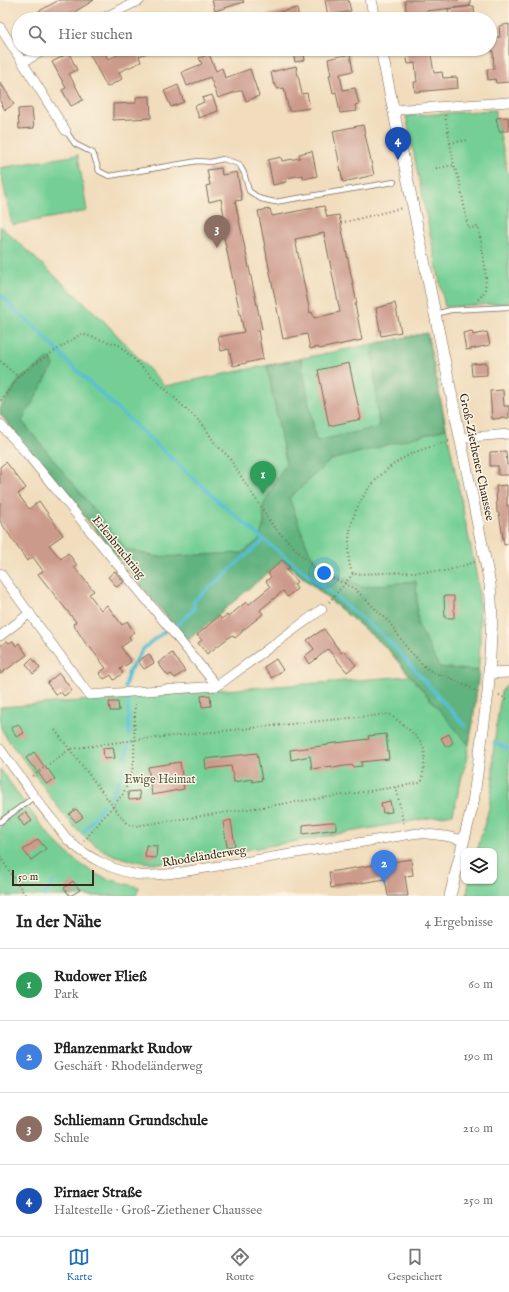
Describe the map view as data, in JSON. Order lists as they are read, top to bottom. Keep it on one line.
{"streets":{"street":["Groß-Ziethener Chaussee","Erlenbruchring","Rhodeländerweg"]},"crossings":[["Groß-Ziethener Chaussee","Rhodeländerweg"]],"parks":["Ewige Heimat"],"scale_bar":"50 m","page":{"search":"Hier suchen","pins":["4","3","1","2"],"scale":"50 m","heading":["In der Nähe","4 Ergebnisse"],"list":[{"mark":"1","name":"Rudower Fließ","note":"Park","value":"60 m"},{"mark":"2","name":"Pflanzenmarkt Rudow","note":"Geschäft · Rhodeländerweg","value":"190 m"},{"mark":"3","name":"Schliemann Grundschule","note":"Schule","value":"210 m"},{"mark":"4","name":"Pirnaer Straße","note":"Haltestelle · Groß-Ziethener Chaussee","value":"250 m"}],"nav":["Karte","Route","Gespeichert"]}}
